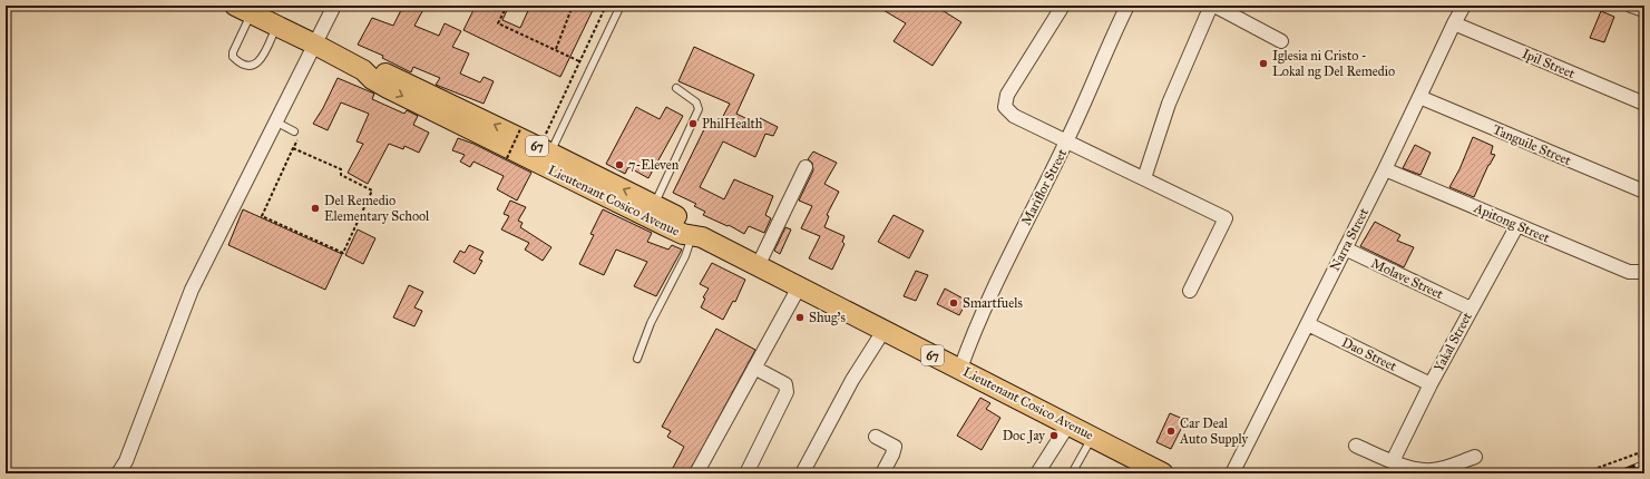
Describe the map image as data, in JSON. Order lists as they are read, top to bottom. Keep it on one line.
{"streets":{"main road":["67","Lieutenant Cosico Avenue"],"street":["Ipil Street","Tanguile Street","Mariflor Street","Apitong Street","Narra Street","Molave Street","Yakal Street","Dao Street"]},"crossings":[["Ipil Street","Narra Street"],["Tanguile Street","Narra Street"],["Mariflor Street","Lieutenant Cosico Avenue"],["Apitong Street","Narra Street"],["Apitong Street","Yakal Street"],["Narra Street","Molave Street"],["Narra Street","Dao Street"],["Molave Street","Yakal Street"],["Yakal Street","Dao Street"]],"places":["Iglesia ni Cristo - Lokal ng Del Remedio","PhilHealth","7-Eleven","Del Remedio Elementary School","Smartfuels","Shug's","Car Deal Auto Supply","Doc Jay"]}
